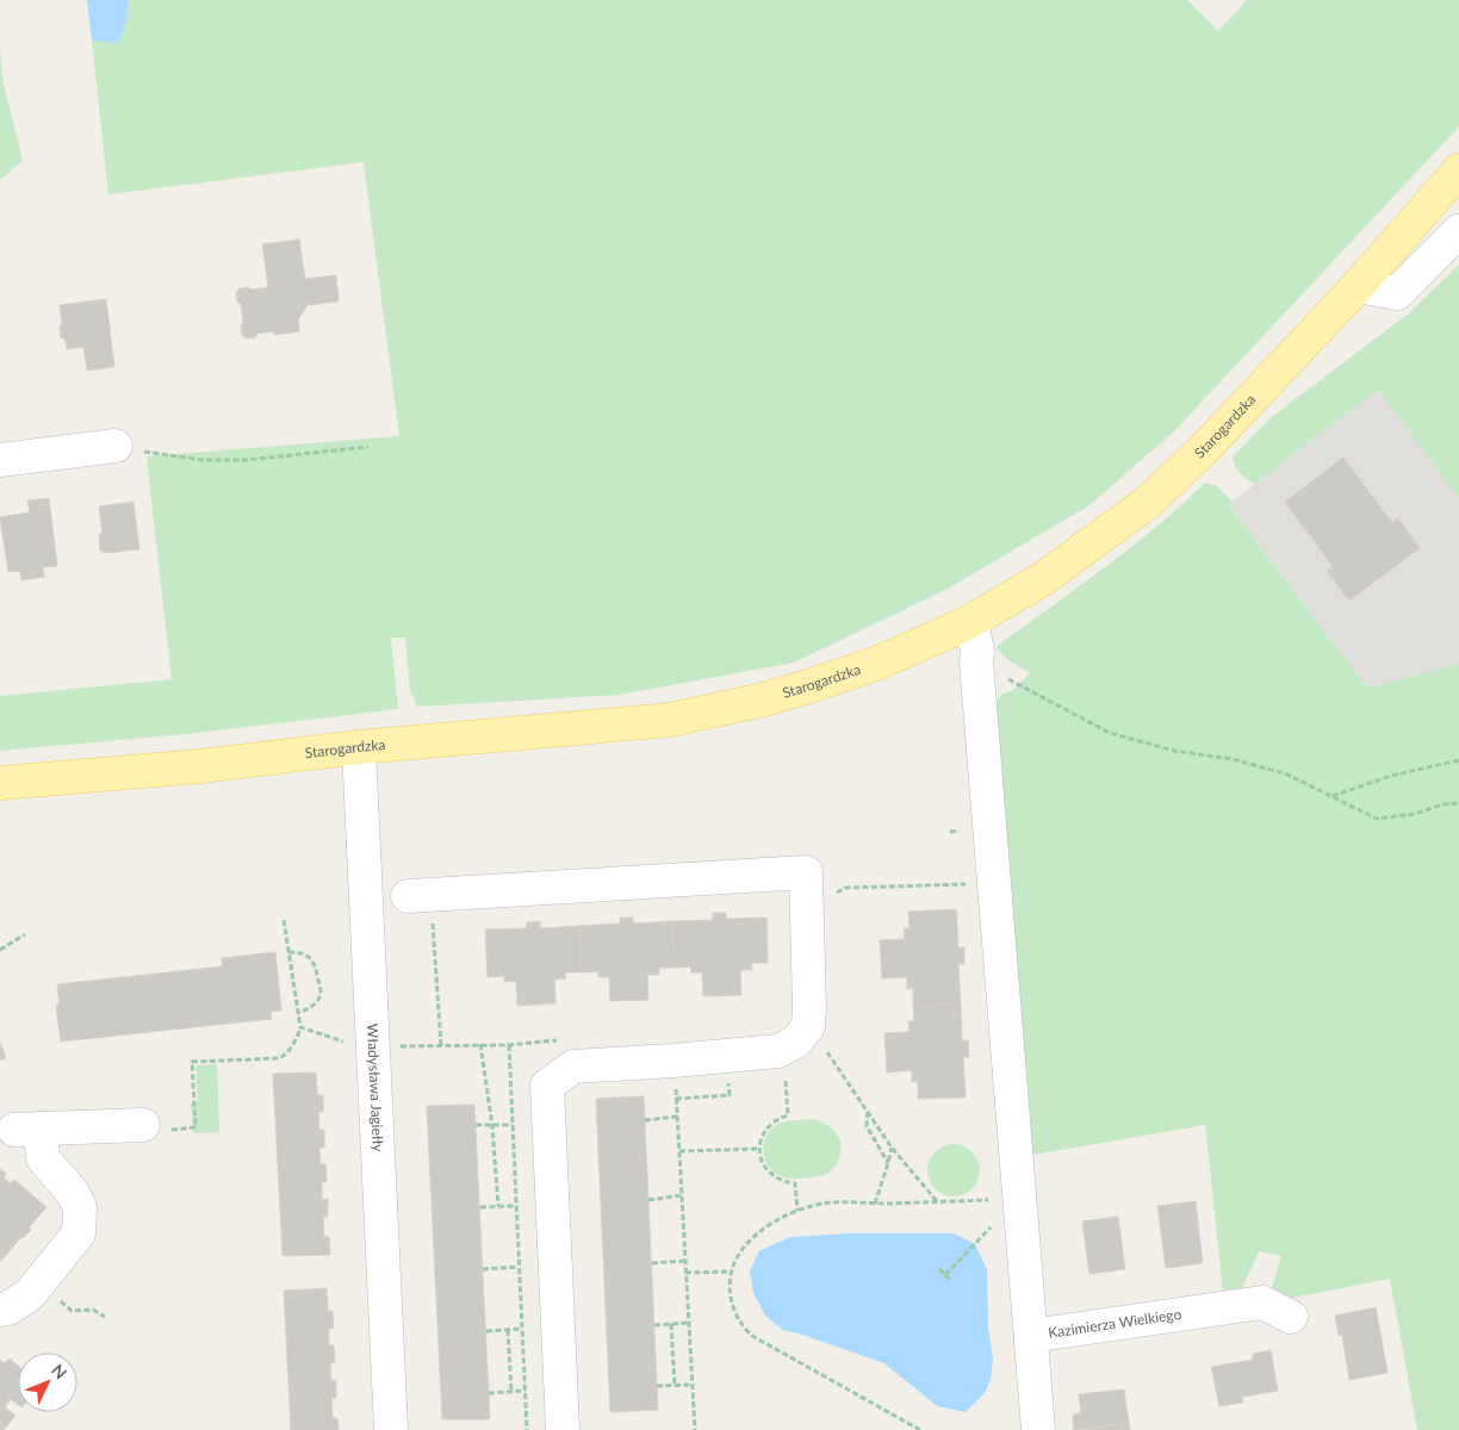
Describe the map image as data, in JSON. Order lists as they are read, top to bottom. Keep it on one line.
{"streets":{"main road":["Starogardzka"],"street":["Władysława Jagiełły","Kazimierza Wielkiego"]},"crossings":[["Starogardzka","Władysława Jagiełły"]],"north":"top right"}
